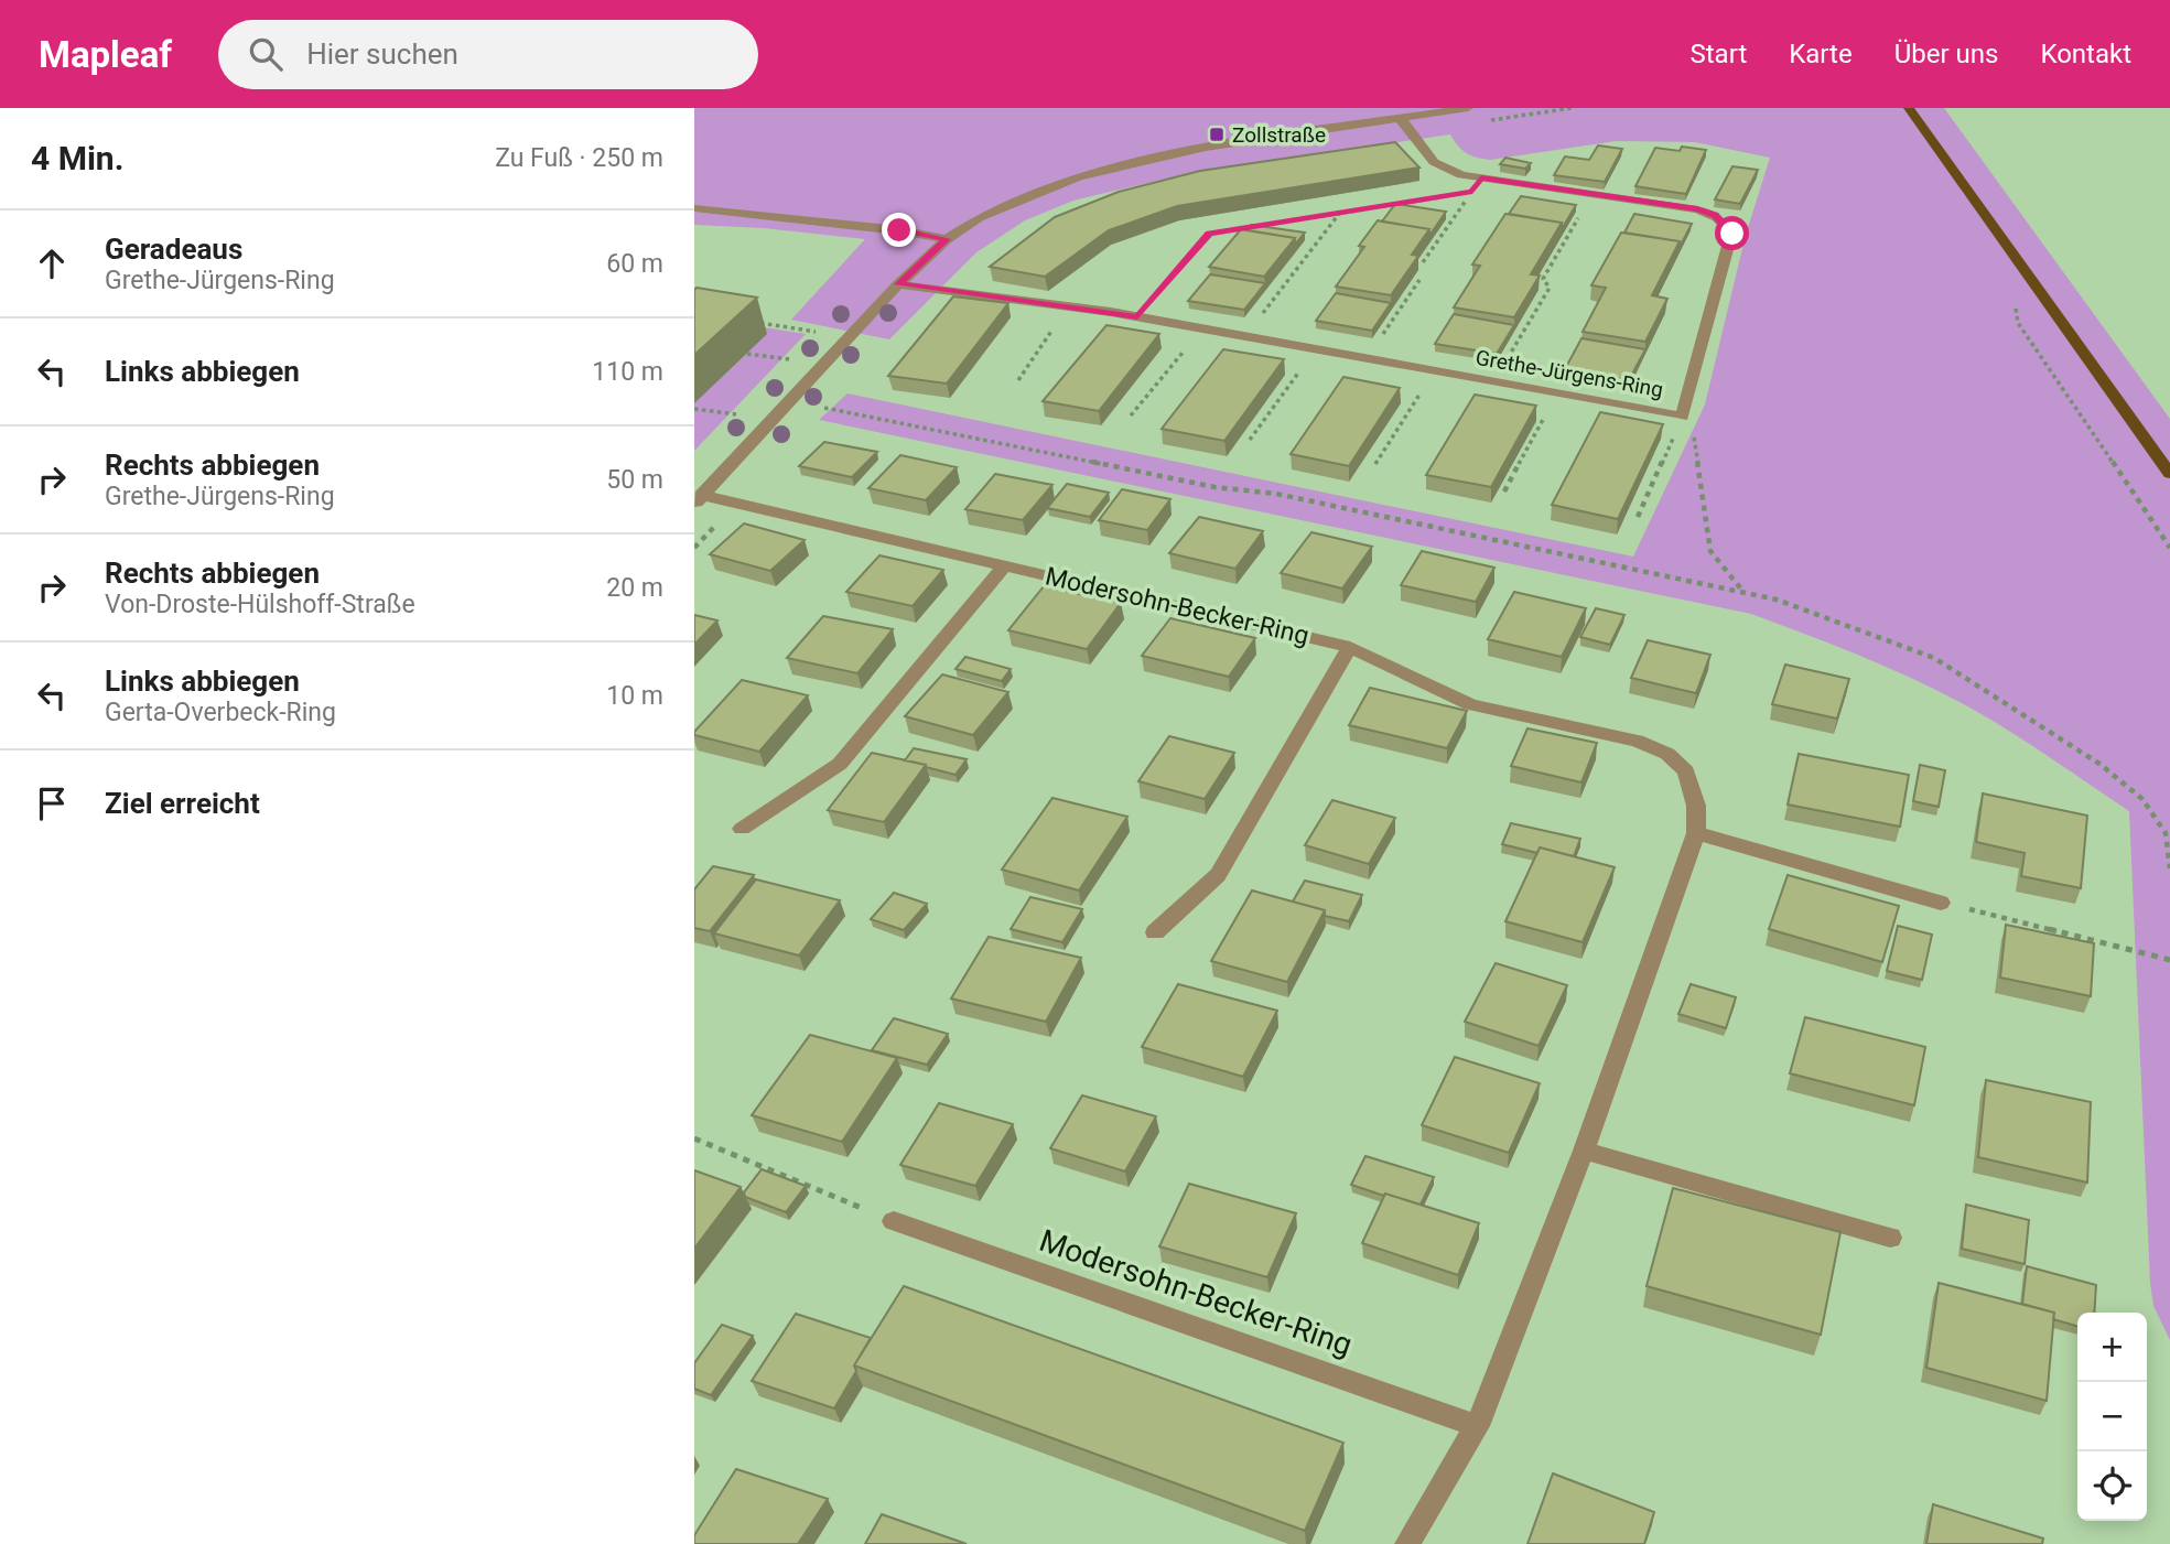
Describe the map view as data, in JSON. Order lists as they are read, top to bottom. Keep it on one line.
{"streets":{"street":["Grethe-Jürgens-Ring","Modersohn-Becker-Ring"]},"places":{"transit":["Zollstraße"]},"page":{"header":"Mapleaf","search":"Hier suchen","nav":["Start","Karte","Über uns","Kontakt"],"heading":["4 Min.","Zu Fuß · 250 m"],"list":[["Geradeaus","Grethe-Jürgens-Ring","60 m"],["Links abbiegen","110 m"],["Rechts abbiegen","Grethe-Jürgens-Ring","50 m"],["Rechts abbiegen","Von-Droste-Hülshoff-Straße","20 m"],["Links abbiegen","Gerta-Overbeck-Ring","10 m"],"Ziel erreicht"],"map_buttons":["+","−"]}}
